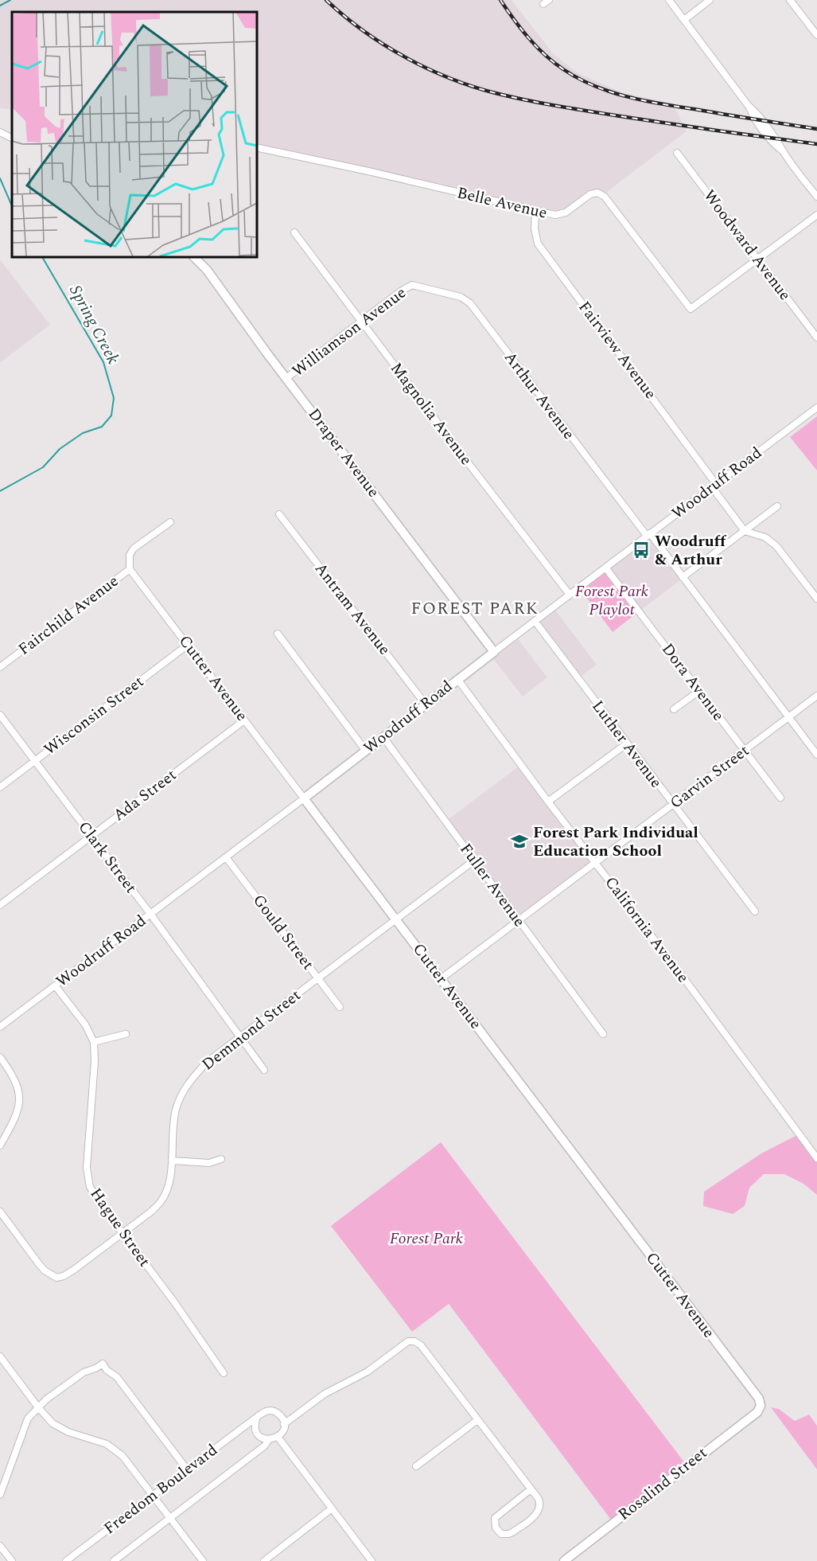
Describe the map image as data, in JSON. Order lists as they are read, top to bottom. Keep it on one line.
{"streets":{"street":["Belle Avenue","Woodward Avenue","Williamson Avenue","Fairview Avenue","Arthur Avenue","Magnolia Avenue","Draper Avenue","Woodruff Road","Antram Avenue","Fairchild Avenue","Cutter Avenue","Dora Avenue","Wisconsin Street","Luther Avenue","Garvin Street","Ada Street","Clark Street","Fuller Avenue","California Avenue","Gould Street","Demmond Street","Hague Street","Rosalind Street","Freedom Boulevard"]},"crossings":[["Belle Avenue","Woodward Avenue"],["Belle Avenue","Fairview Avenue"],["Williamson Avenue","Arthur Avenue"],["Williamson Avenue","Magnolia Avenue"],["Williamson Avenue","Draper Avenue"],["Fairview Avenue","Woodruff Road"],["Arthur Avenue","Woodruff Road"],["Arthur Avenue","Garvin Street"],["Magnolia Avenue","Woodruff Road"],["Draper Avenue","Woodruff Road"],["Woodruff Road","Antram Avenue"],["Woodruff Road","Cutter Avenue"],["Woodruff Road","Dora Avenue"],["Woodruff Road","Luther Avenue"],["Woodruff Road","Clark Street"],["Woodruff Road","Fuller Avenue"],["Woodruff Road","California Avenue"],["Woodruff Road","Gould Street"],["Woodruff Road","Hague Street"],["Fairchild Avenue","Cutter Avenue"],["Cutter Avenue","Wisconsin Street"],["Cutter Avenue","Garvin Street"],["Cutter Avenue","Ada Street"],["Cutter Avenue","Demmond Street"],["Cutter Avenue","Rosalind Street"],["Dora Avenue","Garvin Street"],["Wisconsin Street","Clark Street"],["Luther Avenue","Garvin Street"],["Garvin Street","Fuller Avenue"],["Garvin Street","California Avenue"],["Ada Street","Clark Street"],["Clark Street","Demmond Street"],["Fuller Avenue","Demmond Street"],["Gould Street","Demmond Street"],["Demmond Street","Hague Street"]],"districts":["FOREST PARK"],"water":["Spring Creek"],"parks":["Forest Park Playlot","Forest Park"],"places":{"bus stop":["Woodruff & Arthur"],"school or university":["Forest Park Individual Education School"]}}
